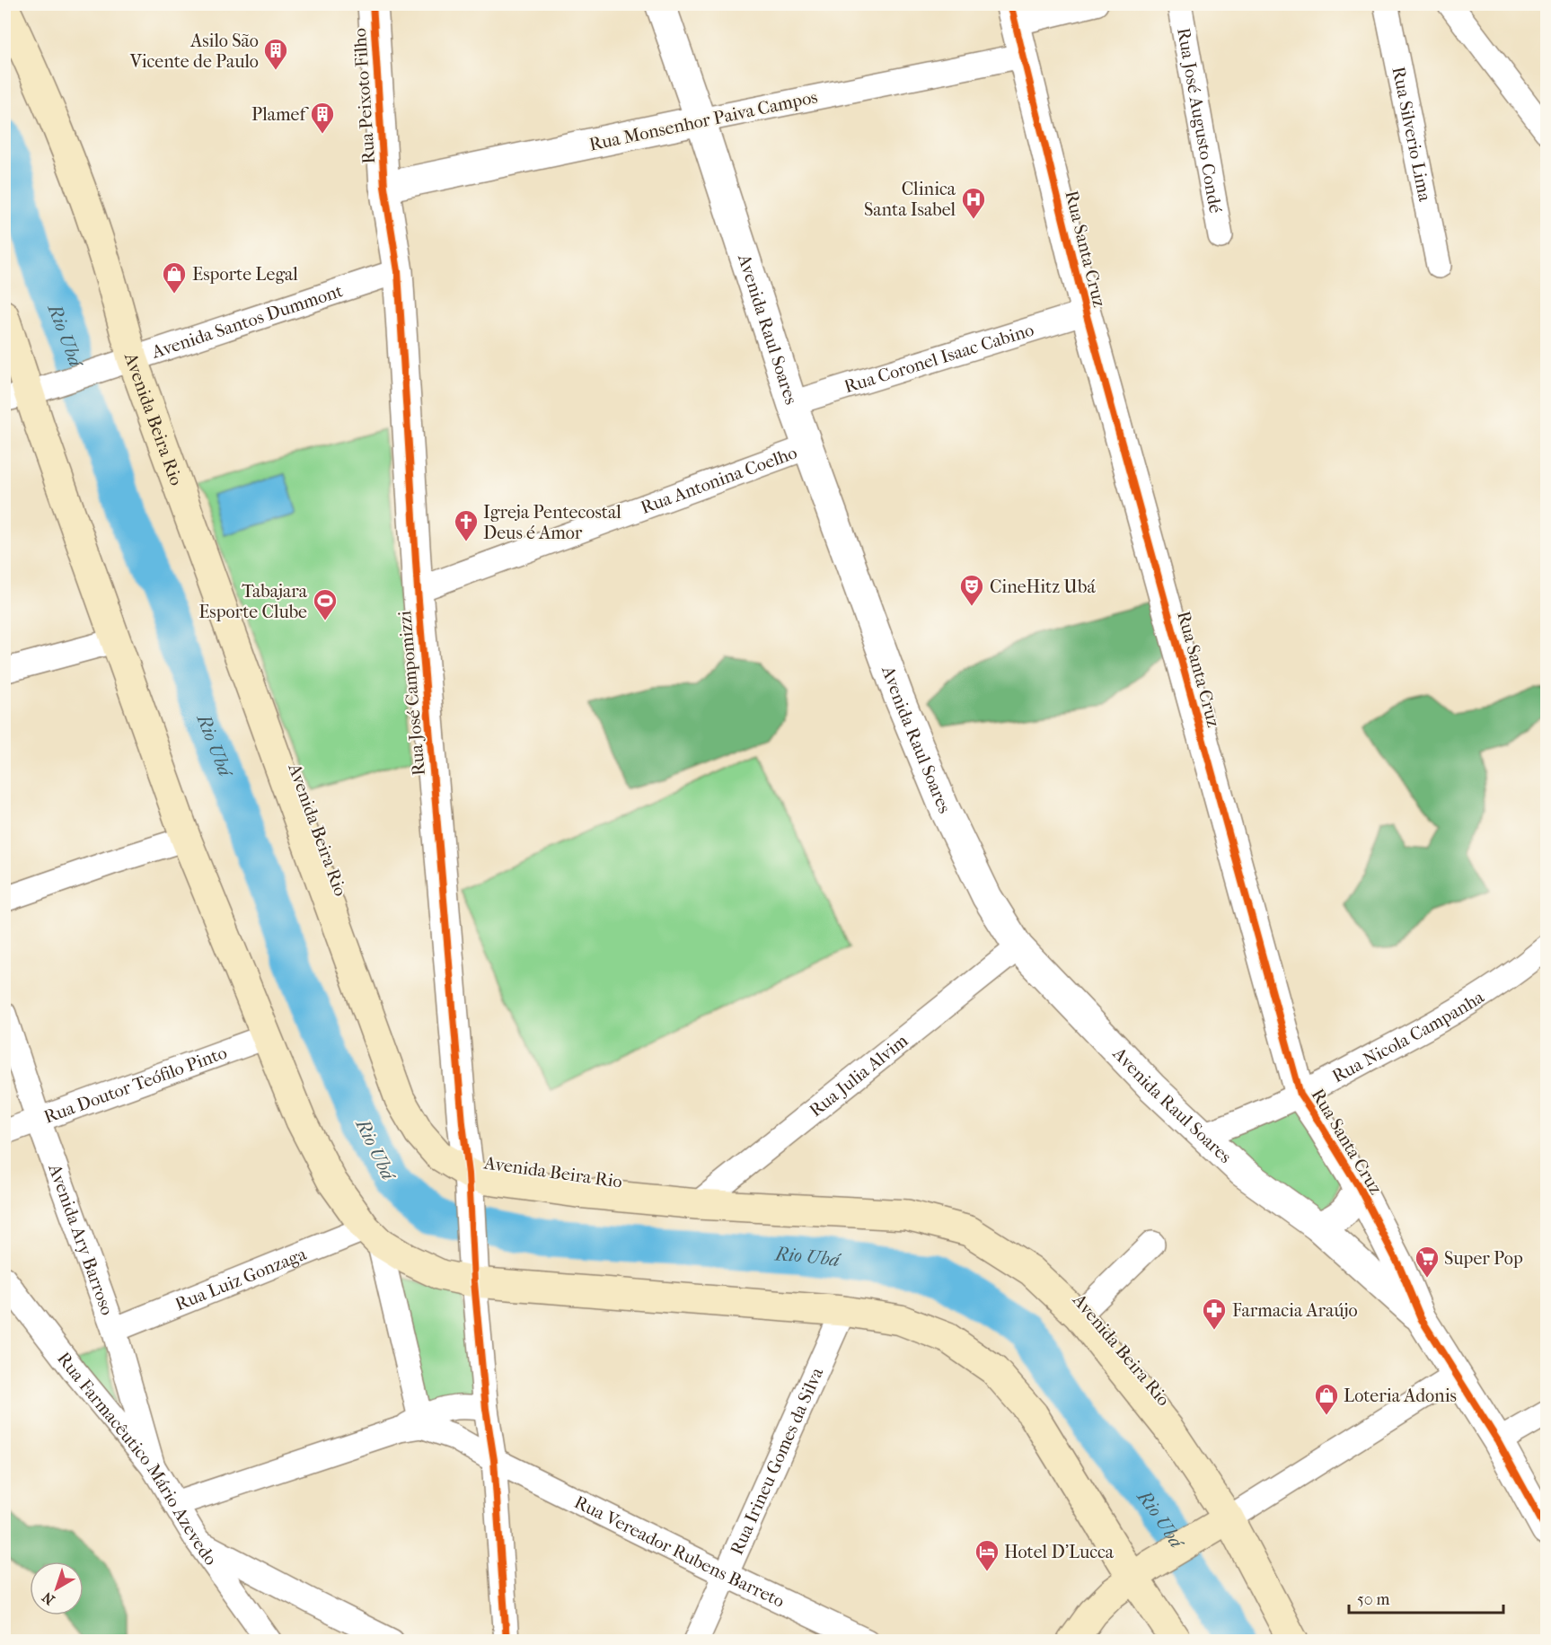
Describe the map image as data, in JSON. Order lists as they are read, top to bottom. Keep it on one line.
{"streets":{"main road":["Avenida Beira Rio"],"street":["Rua Peixoto Filho","Rua Monsenhor Paiva Campos","Rua José Augusto Condé","Rua Silverio Lima","Rua Santa Cruz","Avenida Santos Dummont","Avenida Raul Soares","Rua Coronel Isaac Cabino","Rua Antonina Coelho","Rua José Campomizzi","Rua Nicola Campanha","Rua Julia Alvim","Rua Doutor Teófilo Pinto","Avenida Ary Barroso","Rua Luiz Gonzaga","Rua Farmacêutico Mário Azevedo","Rua Irineu Gomes da Silva","Rua Vereador Rubens Barreto"]},"crossings":[["Rua Peixoto Filho","Rua Monsenhor Paiva Campos"],["Rua Peixoto Filho","Rua José Campomizzi"],["Rua Monsenhor Paiva Campos","Rua Santa Cruz"],["Rua Monsenhor Paiva Campos","Avenida Raul Soares"],["Rua Monsenhor Paiva Campos","Rua José Campomizzi"],["Rua Santa Cruz","Avenida Raul Soares"],["Rua Santa Cruz","Rua Coronel Isaac Cabino"],["Rua Santa Cruz","Rua Nicola Campanha"],["Avenida Santos Dummont","Avenida Beira Rio"],["Avenida Santos Dummont","Rua José Campomizzi"],["Avenida Raul Soares","Rua Coronel Isaac Cabino"],["Avenida Raul Soares","Rua Antonina Coelho"],["Avenida Raul Soares","Rua Nicola Campanha"],["Avenida Raul Soares","Rua Julia Alvim"],["Avenida Beira Rio","Rua José Campomizzi"],["Avenida Beira Rio","Rua Julia Alvim"],["Rua Antonina Coelho","Rua José Campomizzi"],["Rua Doutor Teófilo Pinto","Avenida Ary Barroso"],["Avenida Ary Barroso","Rua Luiz Gonzaga"],["Avenida Ary Barroso","Rua Farmacêutico Mário Azevedo"],["Rua Irineu Gomes da Silva","Rua Vereador Rubens Barreto"]],"water":["Rio Ubá"],"places":{"building":["Asilo São Vicente de Paulo","Plamef"],"hospital":["Clinica Santa Isabel"],"shop":["Esporte Legal","Loteria Adonis"],"church":["Igreja Pentecostal Deus é Amor"],"theatre":["CineHitz Ubá"],"sports":["Tabajara Esporte Clube"],"supermarket":["Super Pop"],"pharmacy":["Farmacia Araújo"],"hotel":["Hotel D'Lucca"]},"scale_bar":"50 m","north":"bottom left"}
